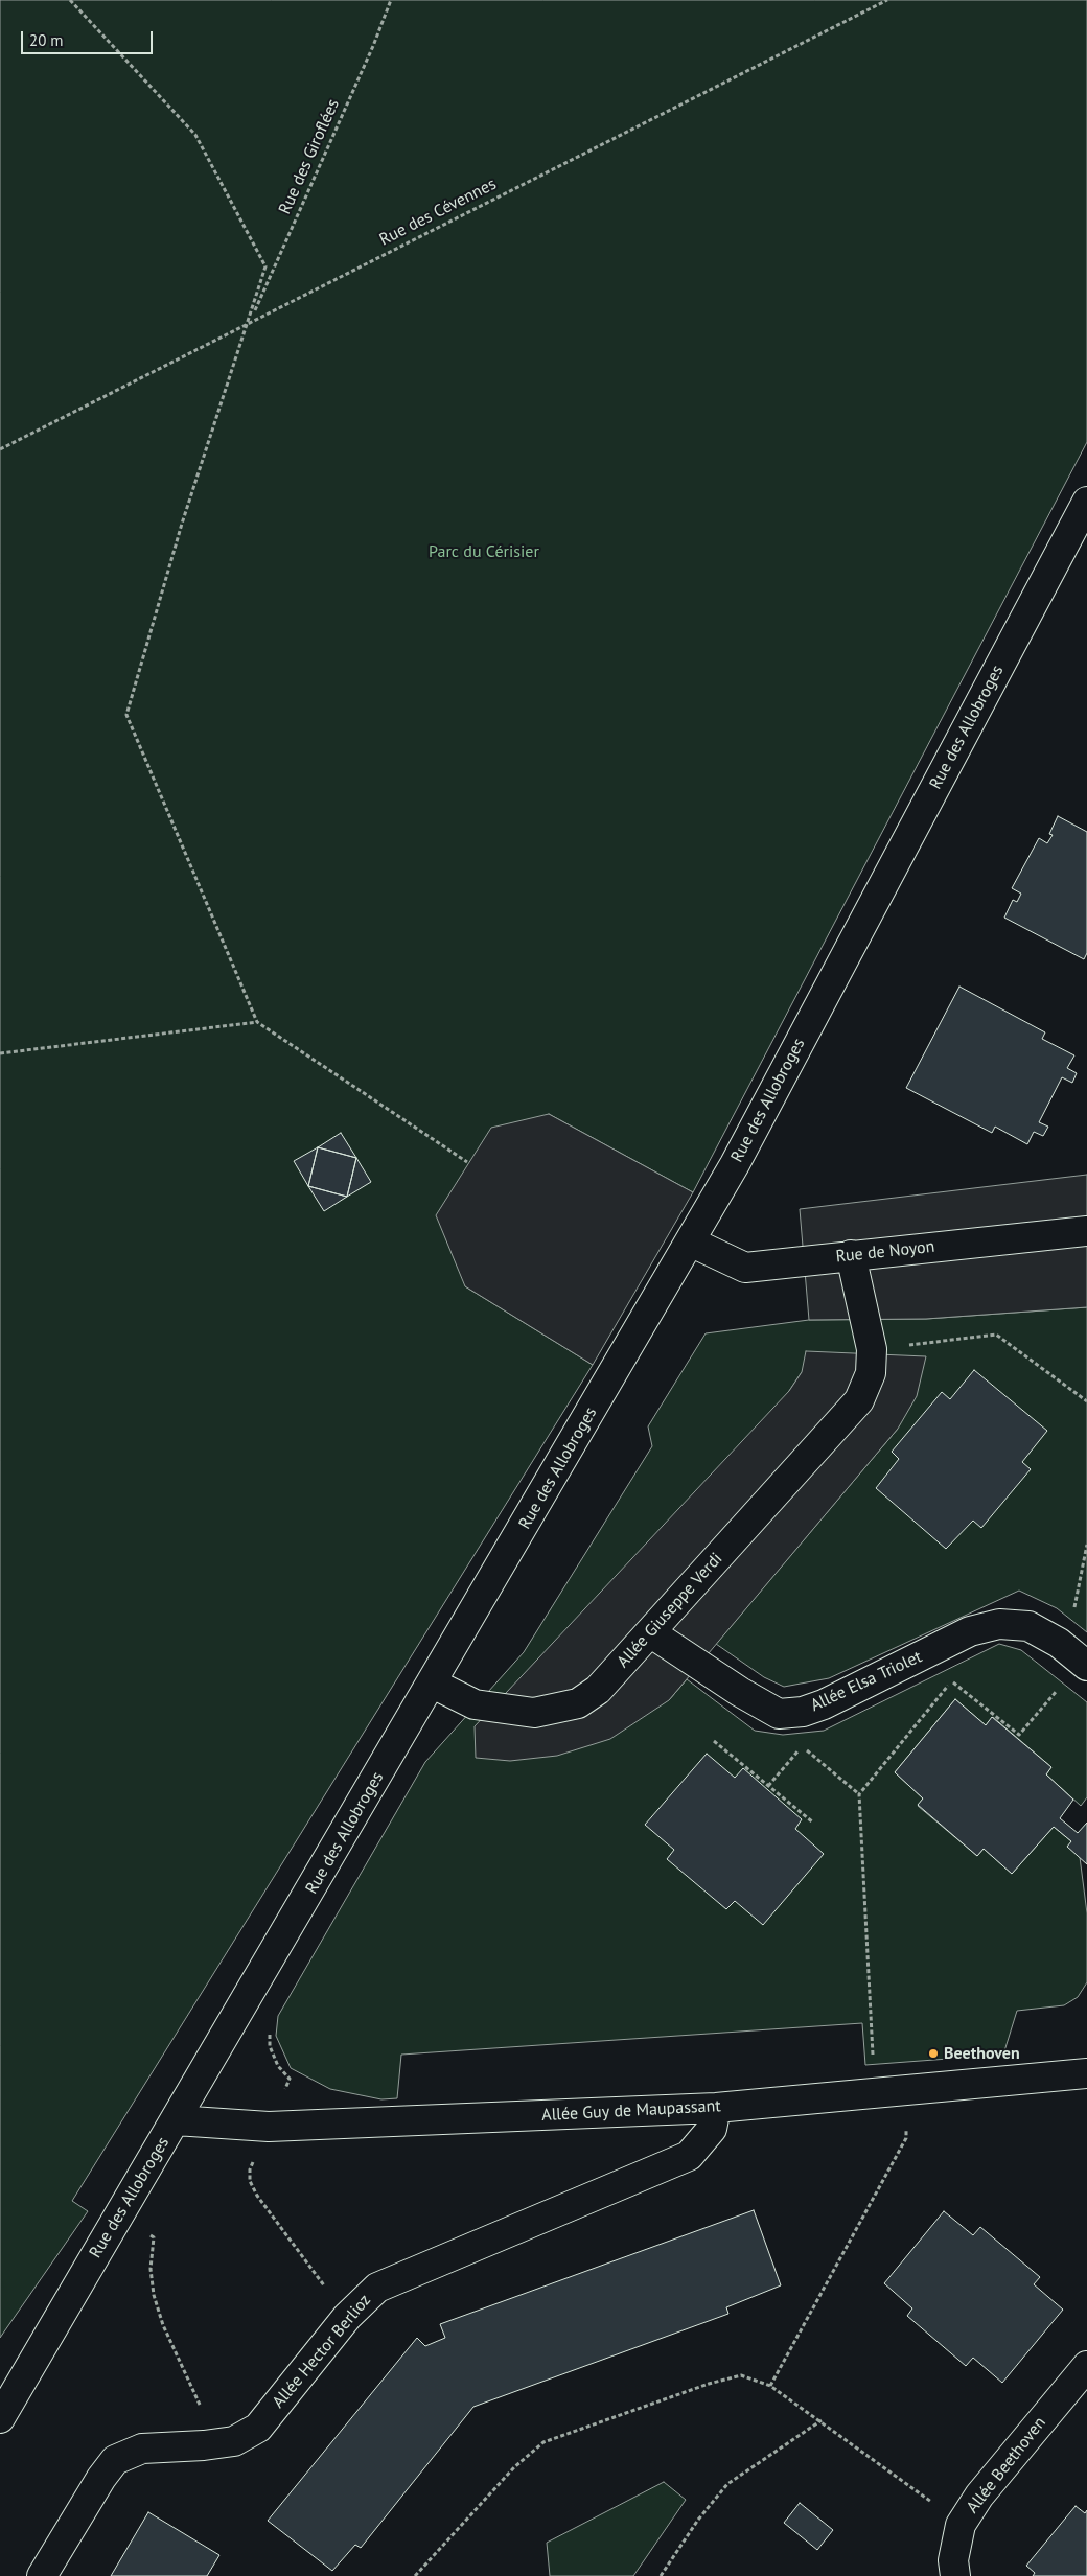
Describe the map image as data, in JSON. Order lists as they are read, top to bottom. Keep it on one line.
{"streets":{"street":["Rue des Allobroges","Rue de Noyon","Allée Giuseppe Verdi","Allée Elsa Triolet","Allée Guy de Maupassant","Allée Hector Berlioz","Allée Beethoven"],"path":["Rue des Giroflées","Rue des Cévennes"]},"crossings":[["Rue des Giroflées","Rue des Cévennes"],["Rue des Allobroges","Rue de Noyon"],["Rue des Allobroges","Allée Giuseppe Verdi"],["Rue des Allobroges","Allée Guy de Maupassant"],["Rue de Noyon","Allée Giuseppe Verdi"],["Allée Giuseppe Verdi","Allée Elsa Triolet"],["Allée Guy de Maupassant","Allée Hector Berlioz"]],"parks":["Parc du Cérisier"],"places":["Beethoven"],"scale_bar":"20 m"}
